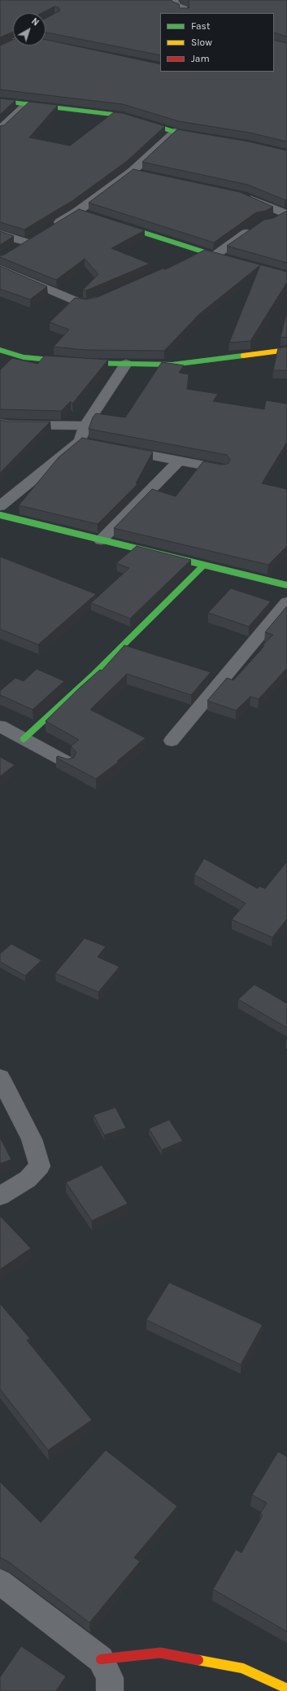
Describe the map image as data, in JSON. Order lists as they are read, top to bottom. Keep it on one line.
{"legend":["Fast","Slow","Jam"],"north":"top right"}
